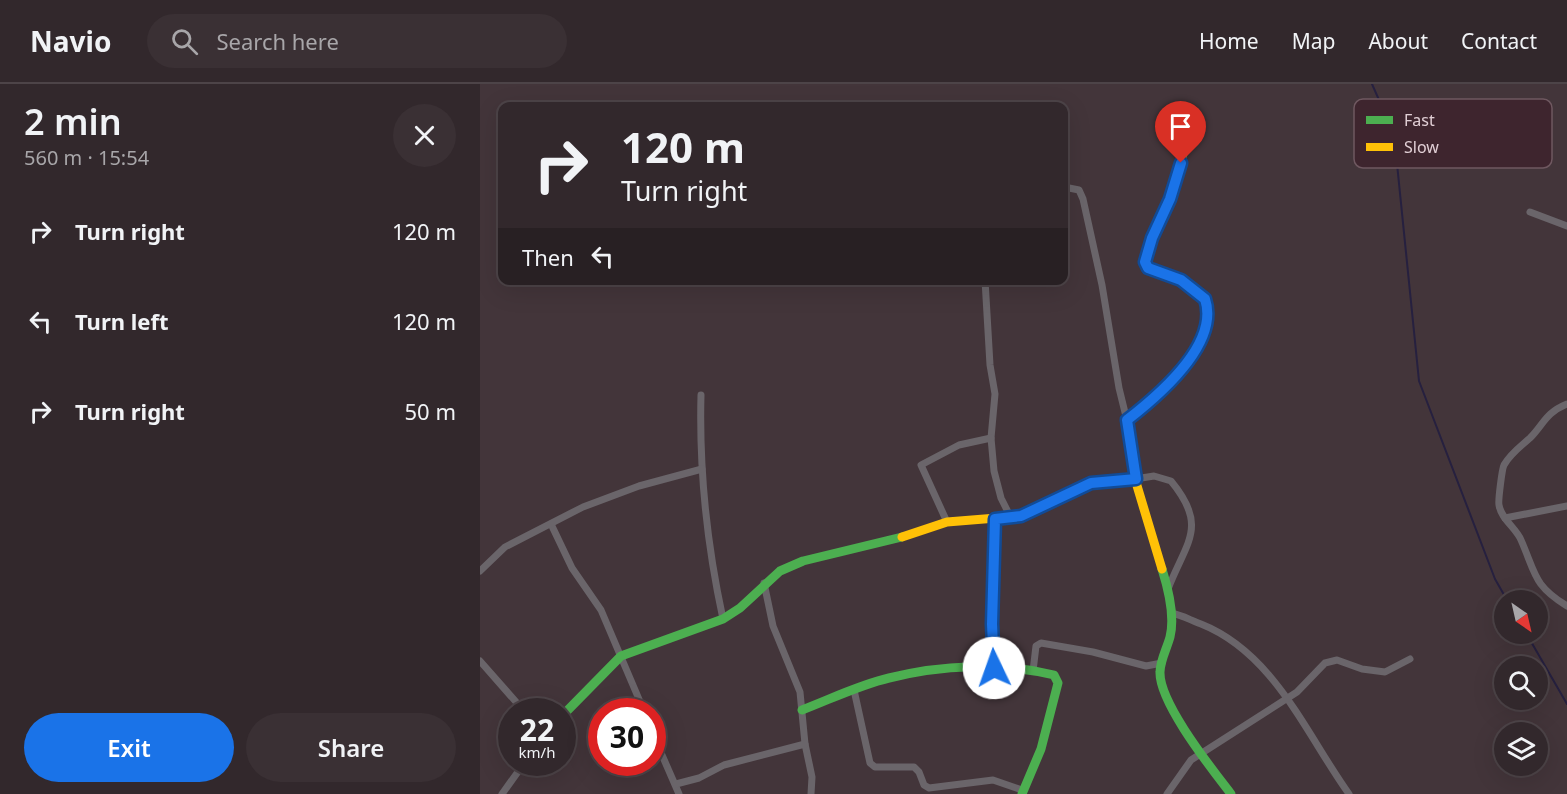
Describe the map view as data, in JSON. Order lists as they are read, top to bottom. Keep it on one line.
{"legend":["Fast","Slow"],"north":"bottom right","page":{"header":"Navio","search":"Search here","nav":["Home","Map","About","Contact"],"heading":["2 min","560 m · 15:54"],"turn":["120 m","Turn right"],"list":[{"name":"Turn right","value":"120 m"},{"name":"Turn left","value":"120 m"},{"name":"Turn right","value":"50 m"}],"then":"Then","speed":"22 km/h","limit":"30","buttons":["Exit","Share"]}}
